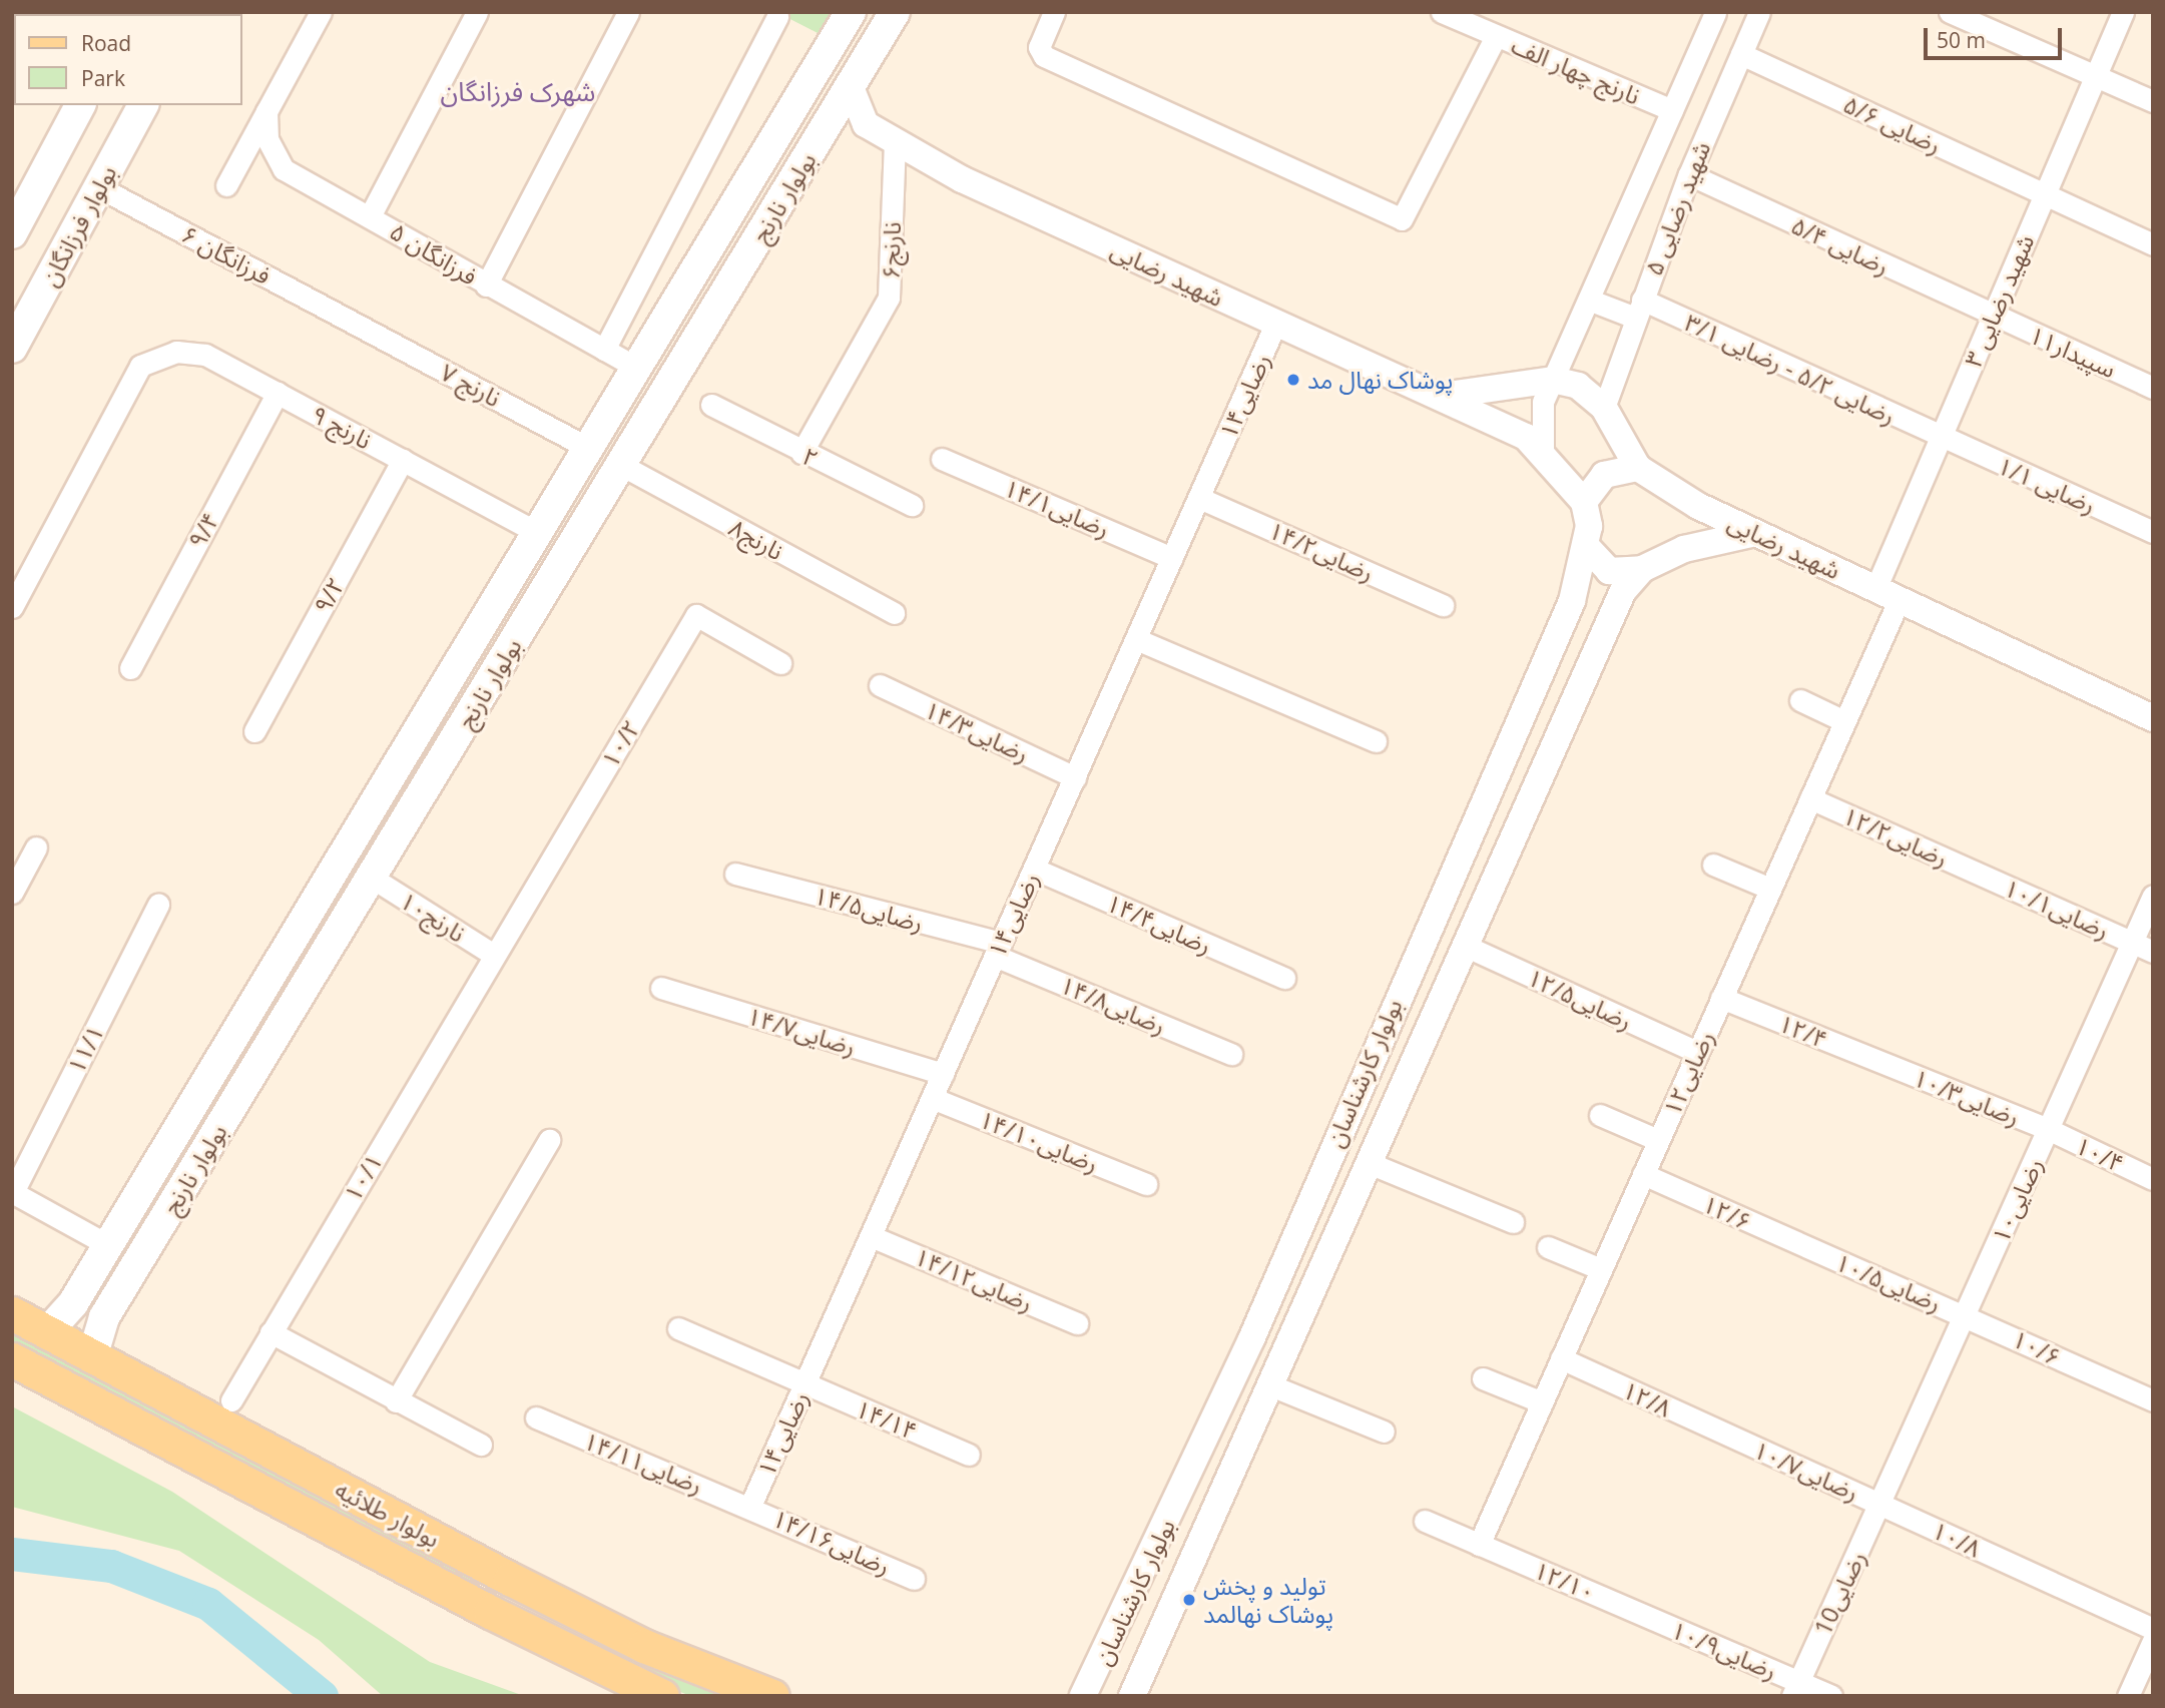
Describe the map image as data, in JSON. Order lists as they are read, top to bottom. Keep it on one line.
{"streets":{"main road":["بولوار نارنج","بولوار فرزانگان","بولوار طلائیه"],"street":["نارنج چهار الف","رضایی ۵/۶","شهید رضایی ۵","رضایی ۵/۴","نارنج۶","فرزانگان ۵","فرزانگان ۶","شهید رضایی","شهید رضایی ۳","سپیدار۱۱","رضایی ۵/۲ - رضایی ۳/۱","نارنج ۷","رضایی۱۴","نارنج ۹","۲","رضایی ۱/۱","۱۴/۱رضایی","۹/۴","نارنج۸","رضایی۱۴/۲","۹/۲","رضایی۱۴/۳","۱۰/۲","رضایی۱۲/۲","رضایی۱۴/۵","رضایی۱۰/۱","نارنج۱۰","رضایی۱۴/۴","رضایی۱۲/۵","رضایی۱۴/۸","رضایی۱۴/۷","۱۲/۴","۱۱/۱","بولوار کارشناسان","رضایی۱۲","رضایی۱۰/۳","رضایی۱۴/۱۰","۱۰/۴","۱۰/۱","رضایی۱۰","۱۲/۶","رضایی۱۴/۱۲","رضایی۱۰/۵","۱۰/۶","۱۲/۸","۱۴/۱۴","رضایی۱۴/۱۱","رضایی۱۰/۷","۱۰/۸","رضایی۱۴/۱۶","۱۲/۱۰","رضایی10","رضایی۱۰/۹"]},"crossings":[["نارنج چهار الف","شهید رضایی ۵"],["رضایی ۵/۶","شهید رضایی ۵"],["رضایی ۵/۶","شهید رضایی ۳"],["بولوار نارنج","فرزانگان ۵"],["بولوار نارنج","نارنج ۷"],["بولوار نارنج","نارنج ۹"],["بولوار نارنج","نارنج۸"],["بولوار نارنج","نارنج۱۰"],["بولوار نارنج","بولوار طلائیه"],["شهید رضایی ۵","رضایی ۵/۴"],["شهید رضایی ۵","شهید رضایی"],["شهید رضایی ۵","رضایی ۵/۲ - رضایی ۳/۱"],["بولوار فرزانگان","فرزانگان ۶"],["رضایی ۵/۴","شهید رضایی ۳"],["رضایی ۵/۴","سپیدار۱۱"],["نارنج۶","شهید رضایی"],["نارنج۶","۲"],["فرزانگان ۶","نارنج ۷"],["شهید رضایی","شهید رضایی ۳"],["شهید رضایی","رضایی۱۴"],["شهید رضایی","بولوار کارشناسان"],["شهید رضایی","رضایی۱۲"],["شهید رضایی ۳","سپیدار۱۱"],["شهید رضایی ۳","رضایی ۵/۲ - رضایی ۳/۱"],["شهید رضایی ۳","رضایی ۱/۱"],["شهید رضایی ۳","رضایی۱۲"],["رضایی ۵/۲ - رضایی ۳/۱","رضایی ۱/۱"],["رضایی۱۴","۱۴/۱رضایی"],["رضایی۱۴","رضایی۱۴/۲"],["رضایی۱۴","رضایی۱۴/۳"],["رضایی۱۴","رضایی۱۴/۵"],["رضایی۱۴","رضایی۱۴/۴"],["رضایی۱۴","رضایی۱۴/۸"],["رضایی۱۴","رضایی۱۴/۷"],["رضایی۱۴","رضایی۱۴/۱۰"],["رضایی۱۴","رضایی۱۴/۱۲"],["رضایی۱۴","۱۴/۱۴"],["رضایی۱۴","رضایی۱۴/۱۱"],["رضایی۱۴","رضایی۱۴/۱۶"],["نارنج ۹","۹/۴"],["نارنج ۹","۹/۲"],["۱۰/۲","نارنج۱۰"],["۱۰/۲","۱۰/۱"],["رضایی۱۲/۲","رضایی۱۰/۱"],["رضایی۱۲/۲","رضایی۱۲"],["رضایی۱۴/۵","رضایی۱۴/۸"],["رضایی۱۰/۱","رضایی۱۰"],["نارنج۱۰","۱۰/۱"],["رضایی۱۲/۵","بولوار کارشناسان"],["رضایی۱۲/۵","رضایی۱۲"],["۱۲/۴","رضایی۱۲"],["۱۲/۴","رضایی۱۰/۳"],["رضایی۱۲","۱۲/۶"],["رضایی۱۲","۱۲/۸"],["رضایی۱۲","۱۲/۱۰"],["رضایی۱۰/۳","۱۰/۴"],["رضایی۱۰/۳","رضایی۱۰"],["۱۰/۴","رضایی۱۰"],["رضایی۱۰","رضایی۱۰/۵"],["رضایی۱۰","۱۰/۶"],["رضایی۱۰","رضایی۱۰/۷"],["رضایی۱۰","۱۰/۸"],["رضایی۱۰","رضایی10"],["۱۲/۶","رضایی۱۰/۵"],["رضایی۱۰/۵","۱۰/۶"],["۱۲/۸","رضایی۱۰/۷"],["رضایی۱۴/۱۱","رضایی۱۴/۱۶"],["رضایی۱۰/۷","۱۰/۸"],["رضایی۱۰/۷","رضایی10"],["۱۰/۸","رضایی10"],["۱۲/۱۰","رضایی۱۰/۹"],["رضایی10","رضایی۱۰/۹"]],"districts":["شهرک فرزانگان"],"places":["پوشاک نهال مد","تولید و پخش پوشاک نهالمد"],"legend":["Road","Park"],"scale_bar":"50 m"}
